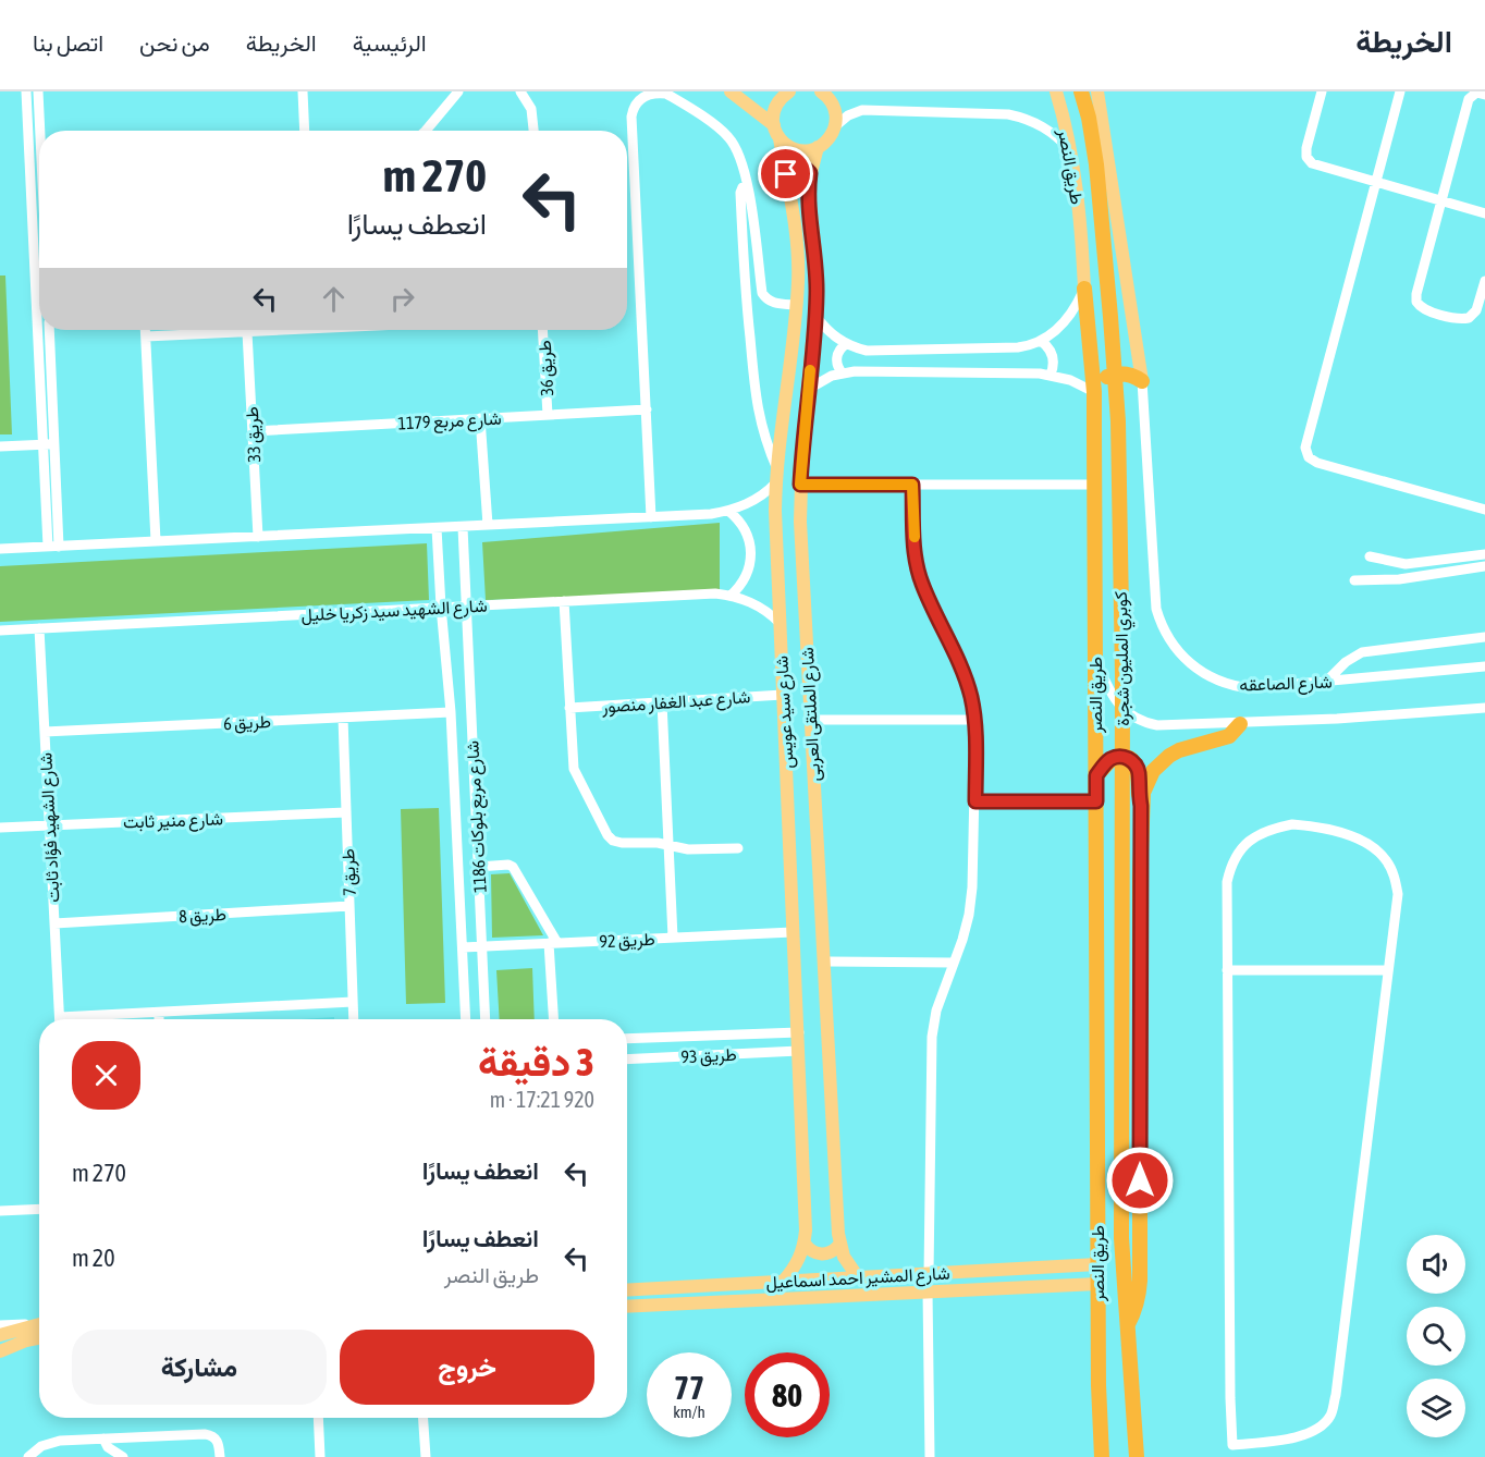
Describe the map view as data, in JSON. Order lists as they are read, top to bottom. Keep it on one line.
{"streets":{"highway":["طريق النصر","كوبري المليون شجرة"],"main road":["شارع سيد عويس","شارع الملتقى العربى","شارع المشير احمد اسماعيل"],"street":["طريق 36","شارع مربع 1179","طريق 33","شارع الشهيد سيد زكريا خليل","شارع الصاعقه","شارع عبد الغفار منصور","طريق 6","شارع مربع بلوكات 1186","شارع منير ثابت","شارع الشهيد فؤاد ثابت","طريق 7","طريق 8","طريق 92","طريق 93"]},"crossings":[["طريق النصر","كوبري المليون شجرة"],["طريق النصر","شارع الصاعقه"],["طريق النصر","شارع المشير احمد اسماعيل"],["طريق 36","شارع مربع 1179"],["شارع مربع 1179","طريق 33"],["شارع الشهيد سيد زكريا خليل","شارع سيد عويس"],["شارع الشهيد سيد زكريا خليل","شارع مربع بلوكات 1186"],["شارع الشهيد سيد زكريا خليل","شارع الشهيد فؤاد ثابت"],["شارع عبد الغفار منصور","شارع سيد عويس"],["شارع سيد عويس","طريق 92"],["شارع سيد عويس","طريق 93"],["شارع سيد عويس","شارع المشير احمد اسماعيل"],["شارع الملتقى العربى","شارع المشير احمد اسماعيل"],["طريق 6","شارع مربع بلوكات 1186"],["طريق 6","شارع الشهيد فؤاد ثابت"],["طريق 6","طريق 7"],["شارع مربع بلوكات 1186","طريق 92"],["شارع منير ثابت","شارع الشهيد فؤاد ثابت"],["شارع منير ثابت","طريق 7"],["شارع الشهيد فؤاد ثابت","طريق 8"],["طريق 7","طريق 8"]],"page":{"header":"الخريطة","nav":["الرئيسية","الخريطة","من نحن","اتصل بنا"],"turn":["270 m","انعطف يسارًا"],"heading":["3 دقيقة","920 m · 17:21"],"list":[{"name":"انعطف يسارًا","value":"270 m"},{"name":"انعطف يسارًا","note":"طريق النصر","value":"20 m"}],"buttons":["خروج","مشاركة"],"speed":"77 km/h","limit":"80"}}
